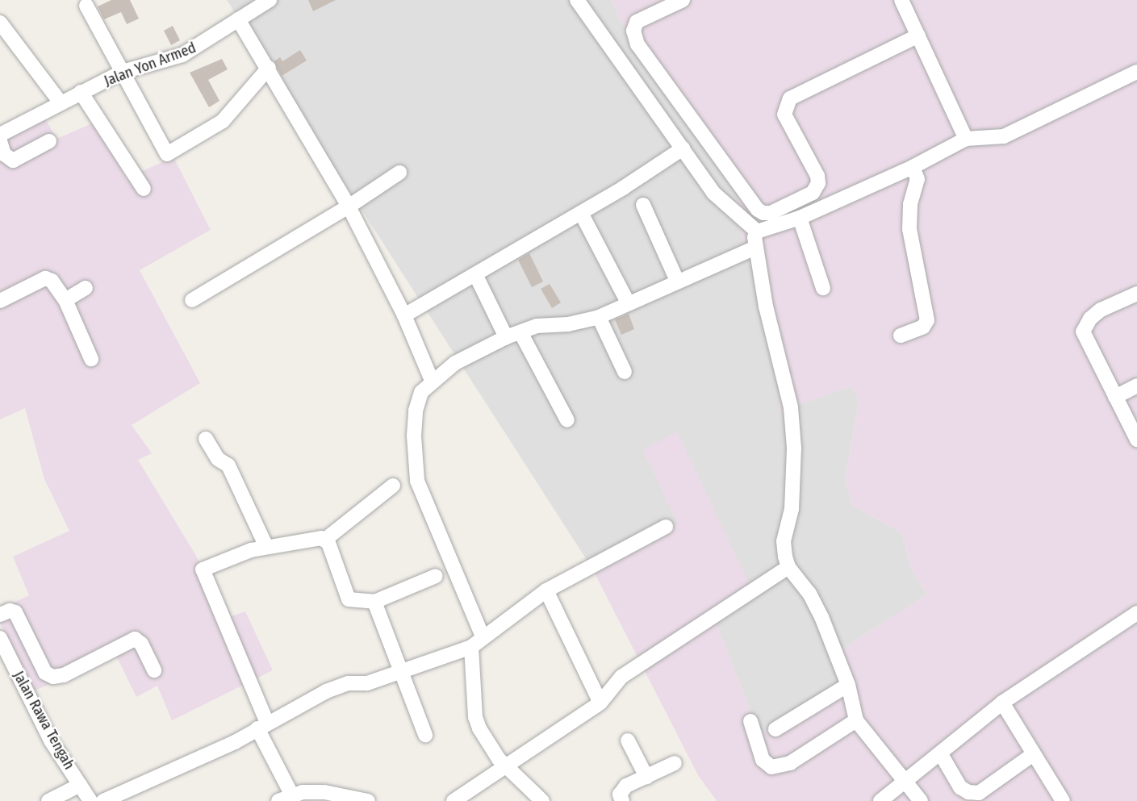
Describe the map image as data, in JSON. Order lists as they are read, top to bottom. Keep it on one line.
{"streets":{"street":["Jalan Yon Armed","Jalan Rawa Tengah"]}}
